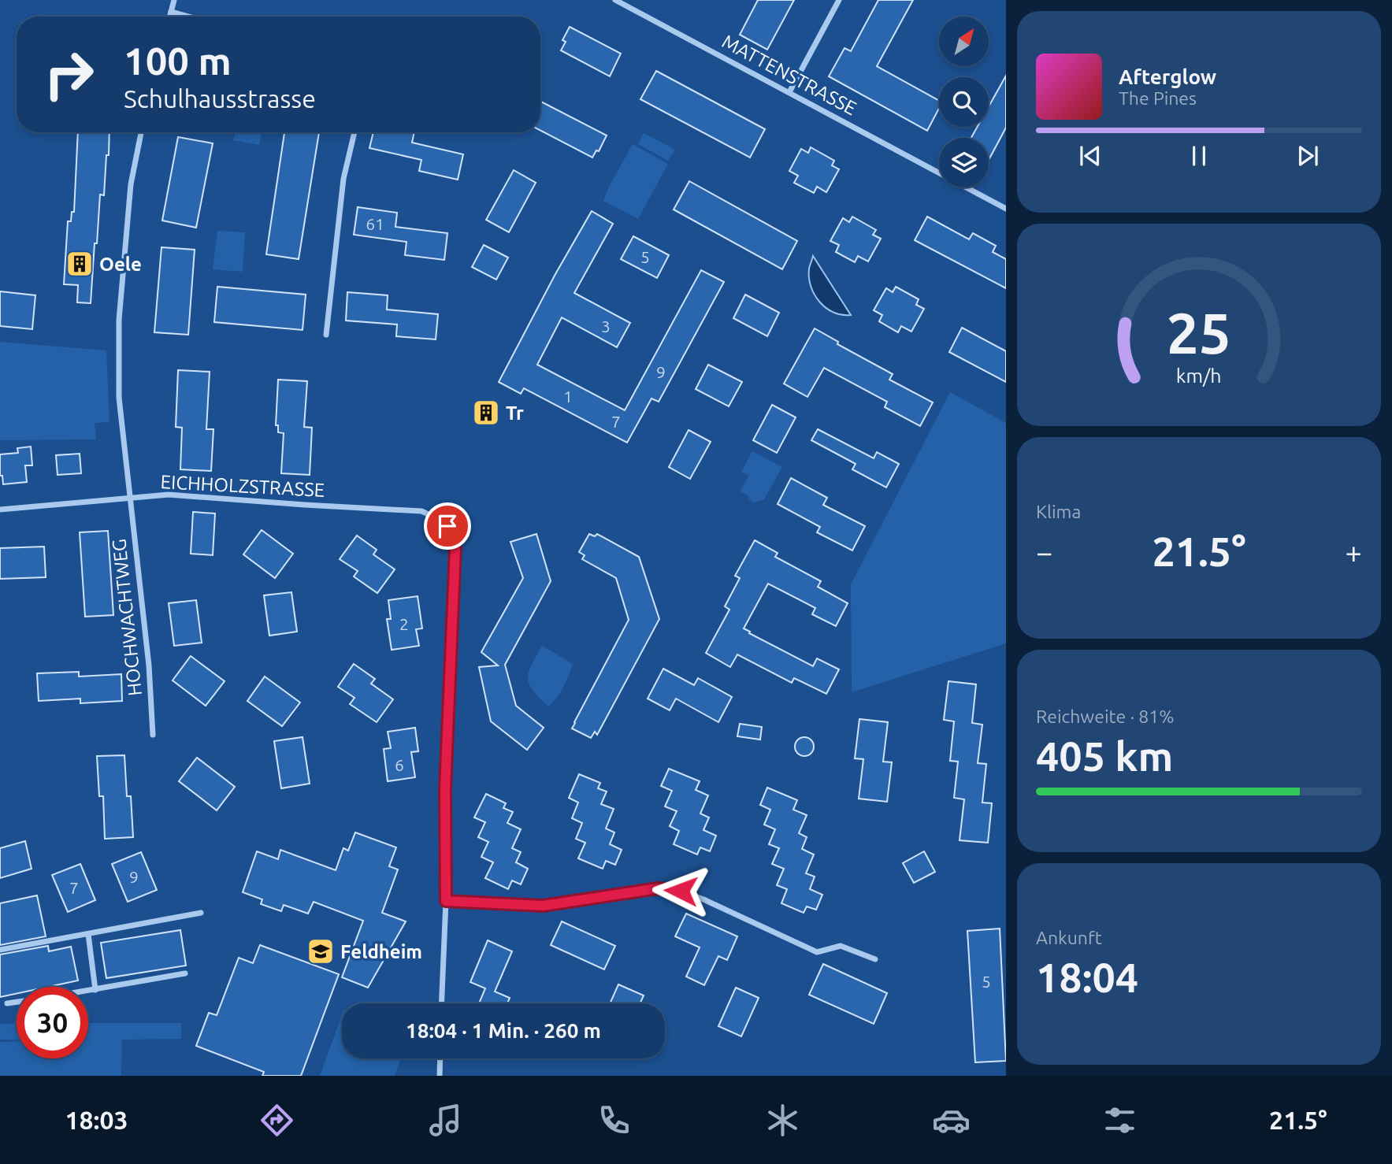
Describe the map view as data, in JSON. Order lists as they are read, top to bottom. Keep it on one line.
{"streets":{"street":["MATTENSTRASSE","EICHHOLZSTRASSE","HOCHWACHTWEG"]},"crossings":[["EICHHOLZSTRASSE","HOCHWACHTWEG"]],"places":{"building":["Oele","Tr"],"school or university":["Feldheim"]},"house_numbers":["61","5","3","9","1","7","2","6","9","7","5"],"north":"top right","page":{"turn":["100 m","Schulhausstrasse"],"song":["Afterglow","The Pines"],"tile":["Klima",["Reichweite · 81%","405 km"],["Ankunft","18:04"]],"heat":["−","21.5°","+"],"limit":"30","trip":"18:04 · 1 Min. · 260 m","tabs":["18:03","21.5°"],"gauge":["25","km/h"]}}
